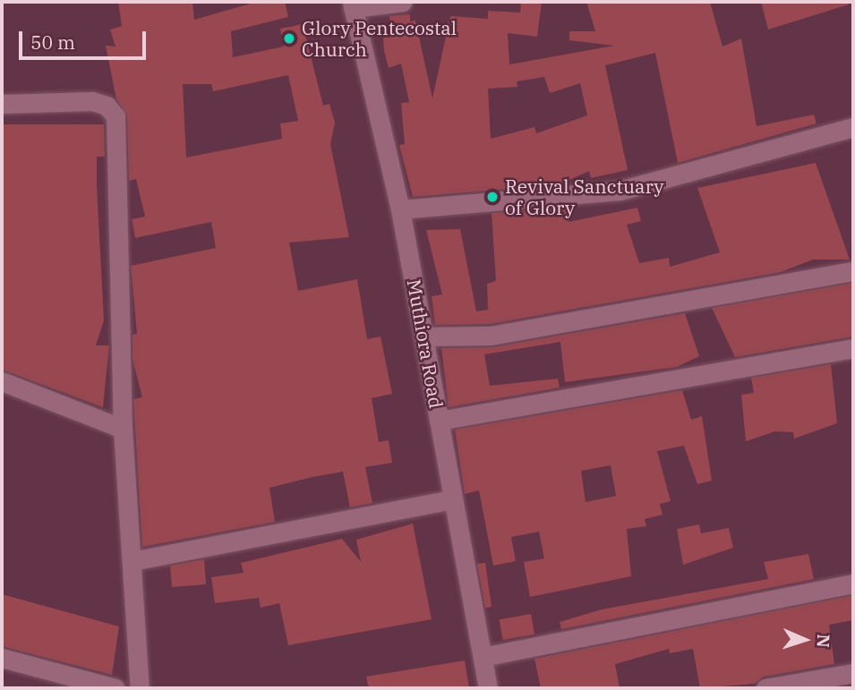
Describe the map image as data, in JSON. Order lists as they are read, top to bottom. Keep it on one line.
{"streets":{"street":["Muthiora Road"]},"places":["Glory Pentecostal Church","Revival Sanctuary of Glory"],"scale_bar":"50 m","north":"right"}
